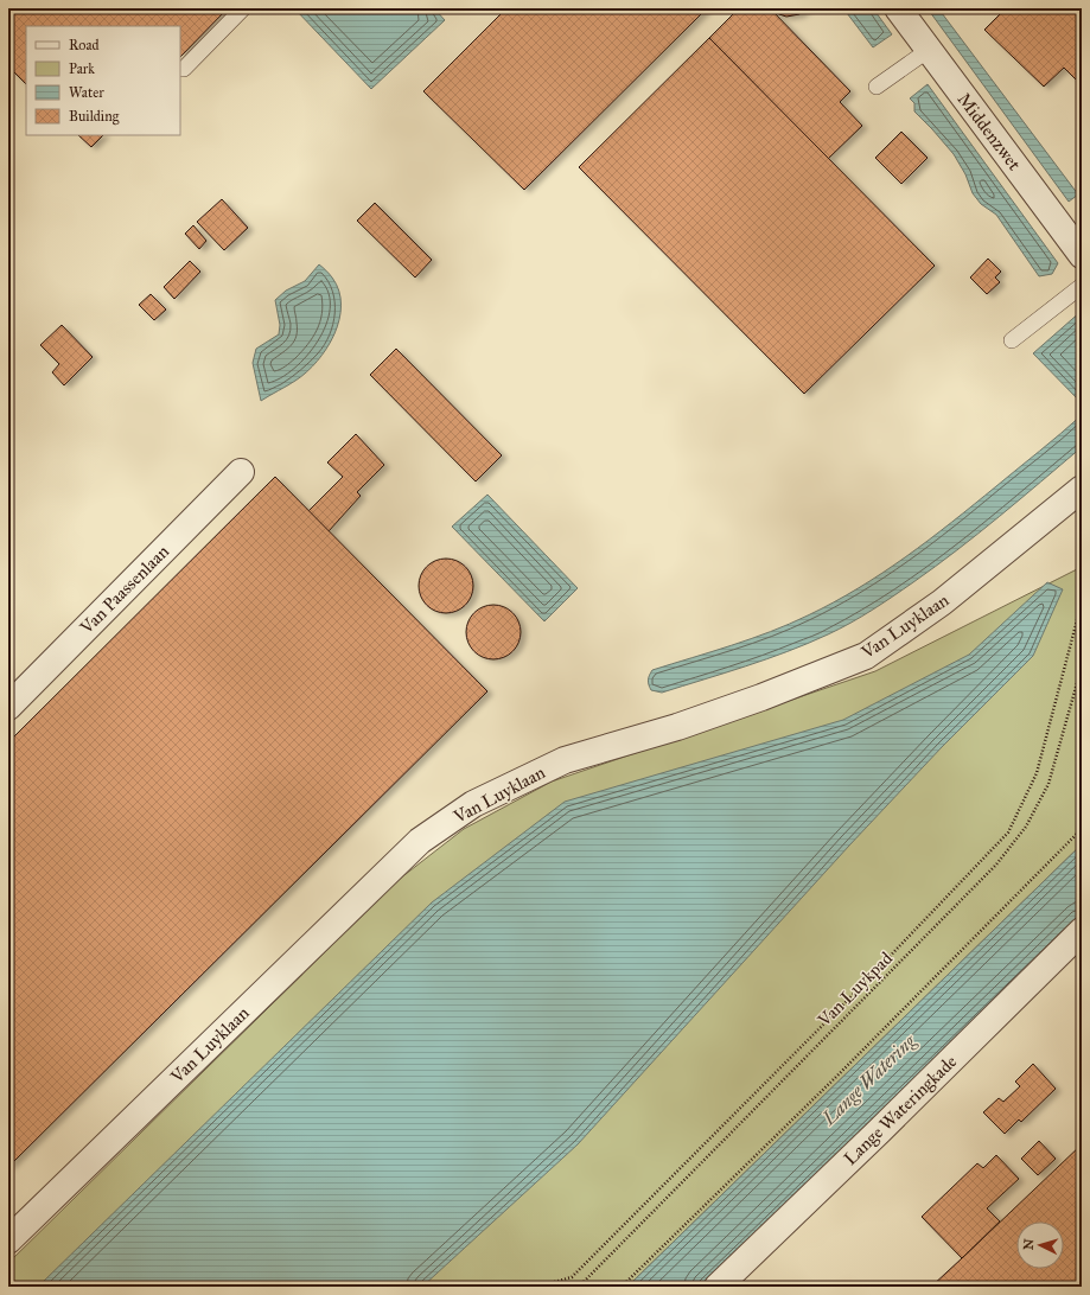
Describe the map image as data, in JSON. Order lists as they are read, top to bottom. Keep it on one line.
{"streets":{"street":["Middenzwet","Van Paassenlaan","Van Luyklaan","Lange Wateringkade"],"path":["Van Luykpad"]},"water":["Lange Watering"],"legend":["Road","Park","Water","Building"],"north":"left"}
